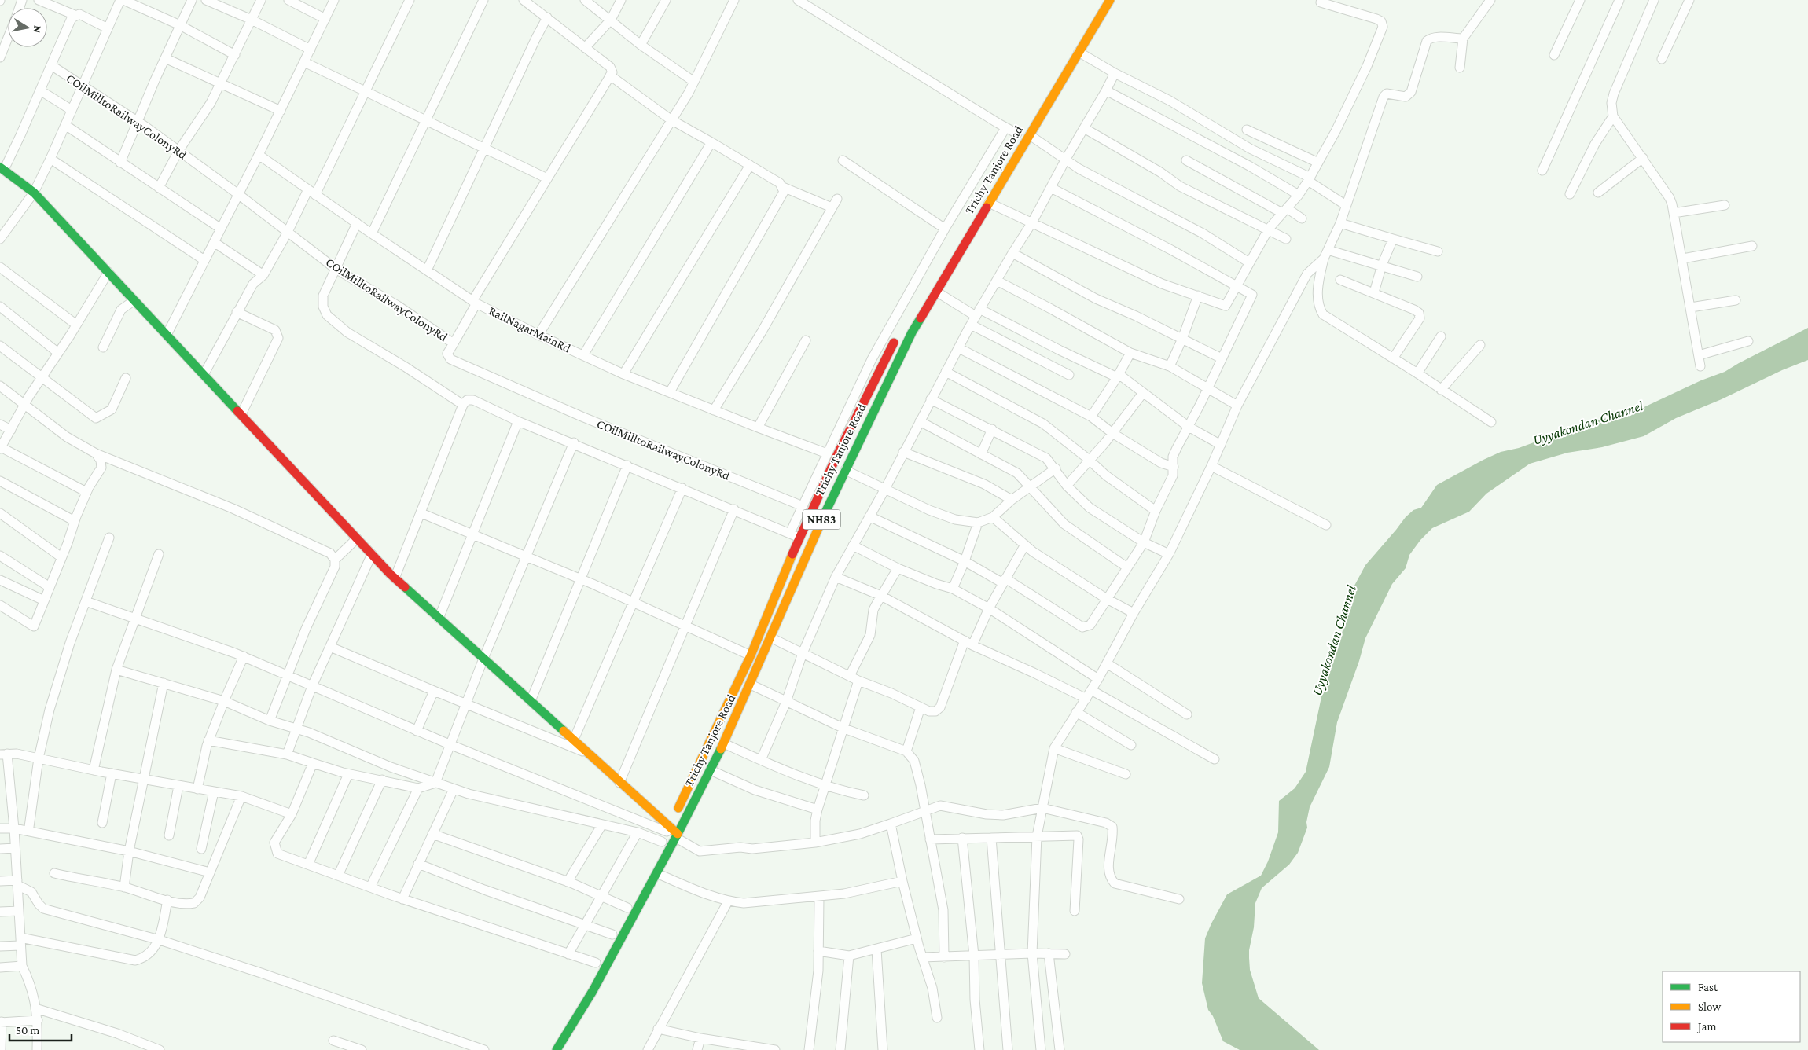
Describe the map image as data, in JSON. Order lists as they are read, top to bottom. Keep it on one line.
{"streets":{"main road":["Trichy Tanjore Road","NH83"],"street":["COilMilltoRailwayColonyRd","RailNagarMainRd"]},"water":["Uyyakondan Channel"],"legend":["Fast","Slow","Jam"],"scale_bar":"50 m","north":"right"}
